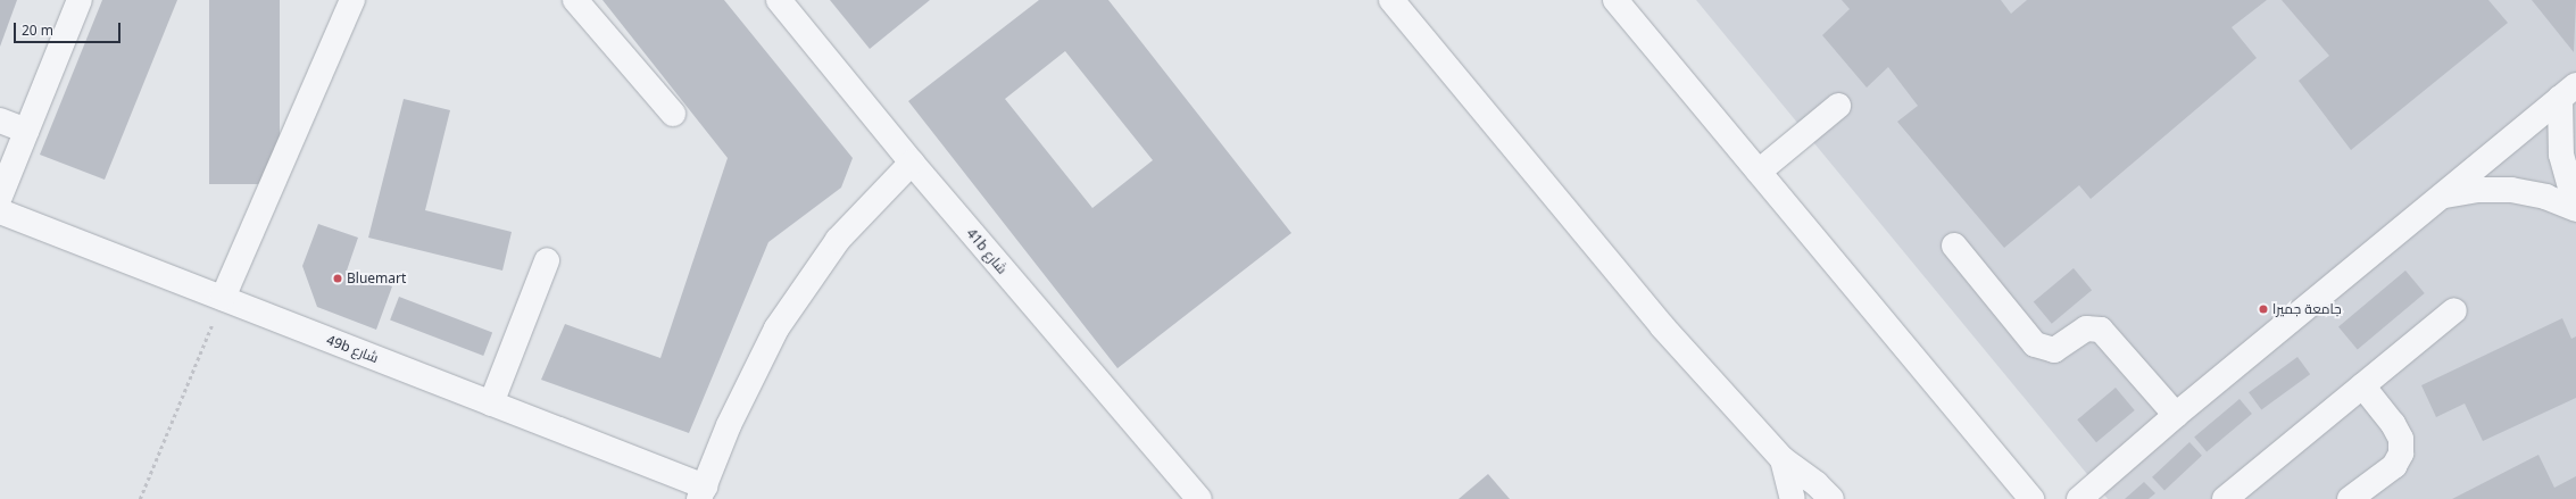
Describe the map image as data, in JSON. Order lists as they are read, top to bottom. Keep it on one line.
{"streets":{"street":["41b شارع","49b شارع"]},"places":["Bluemart","جامعة جميرا"],"scale_bar":"20 m"}
